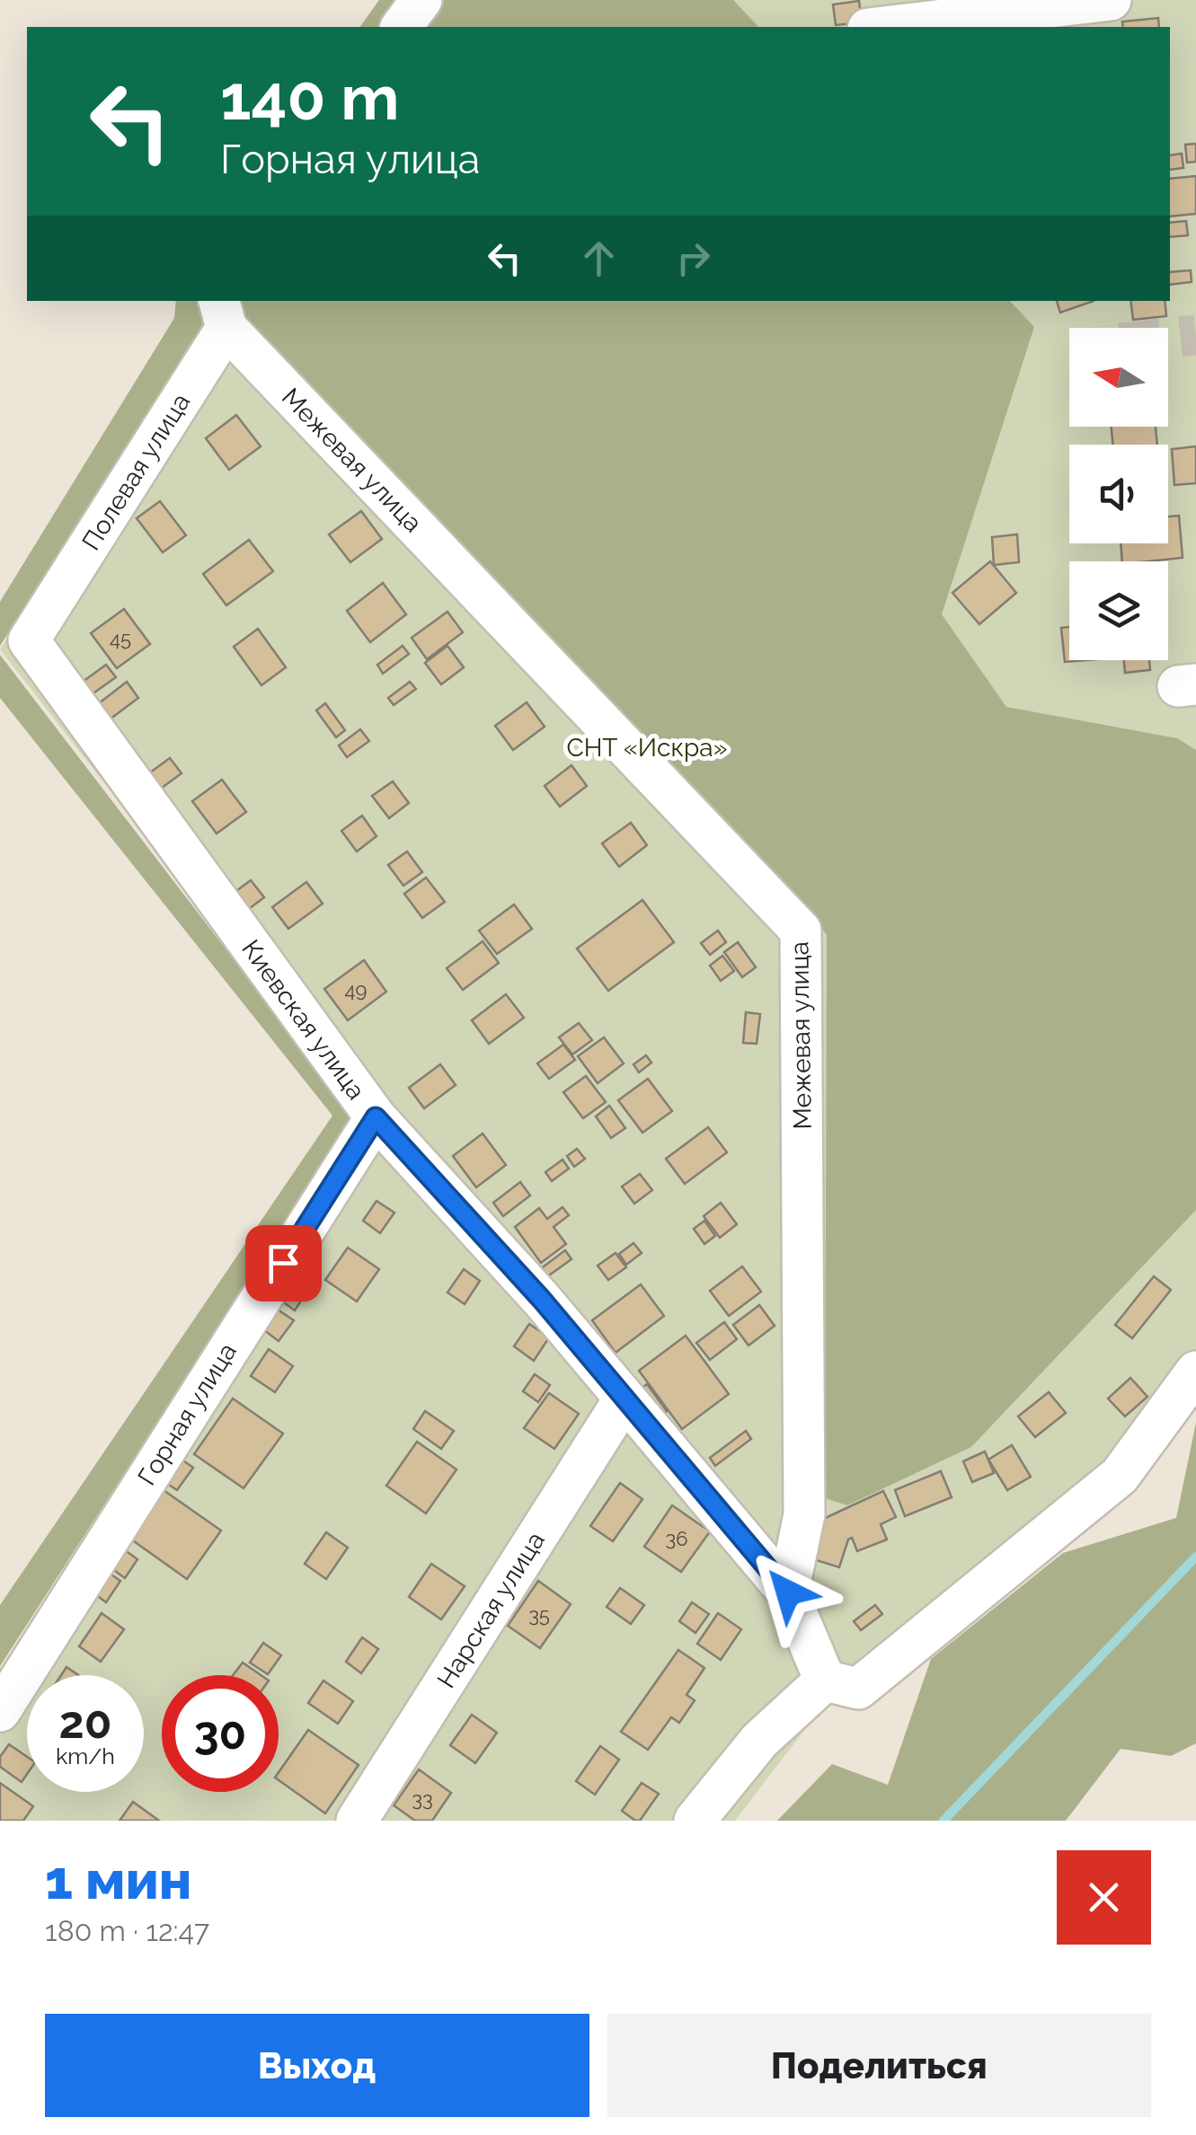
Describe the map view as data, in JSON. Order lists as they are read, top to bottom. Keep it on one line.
{"streets":{"street":["Межевая улица","Полевая улица","Киевская улица","Горная улица","Нарская улица"]},"crossings":[["Межевая улица","Полевая улица"],["Межевая улица","Киевская улица"],["Полевая улица","Киевская улица"],["Киевская улица","Горная улица"],["Киевская улица","Нарская улица"]],"parks":["СНТ «Искра»"],"house_numbers":["45","49","36","35","33"],"north":"left","page":{"turn":["140 m","Горная улица"],"speed":"20 km/h","limit":"30","heading":["1 мин","180 m · 12:47"],"buttons":["Выход","Поделиться"]}}
